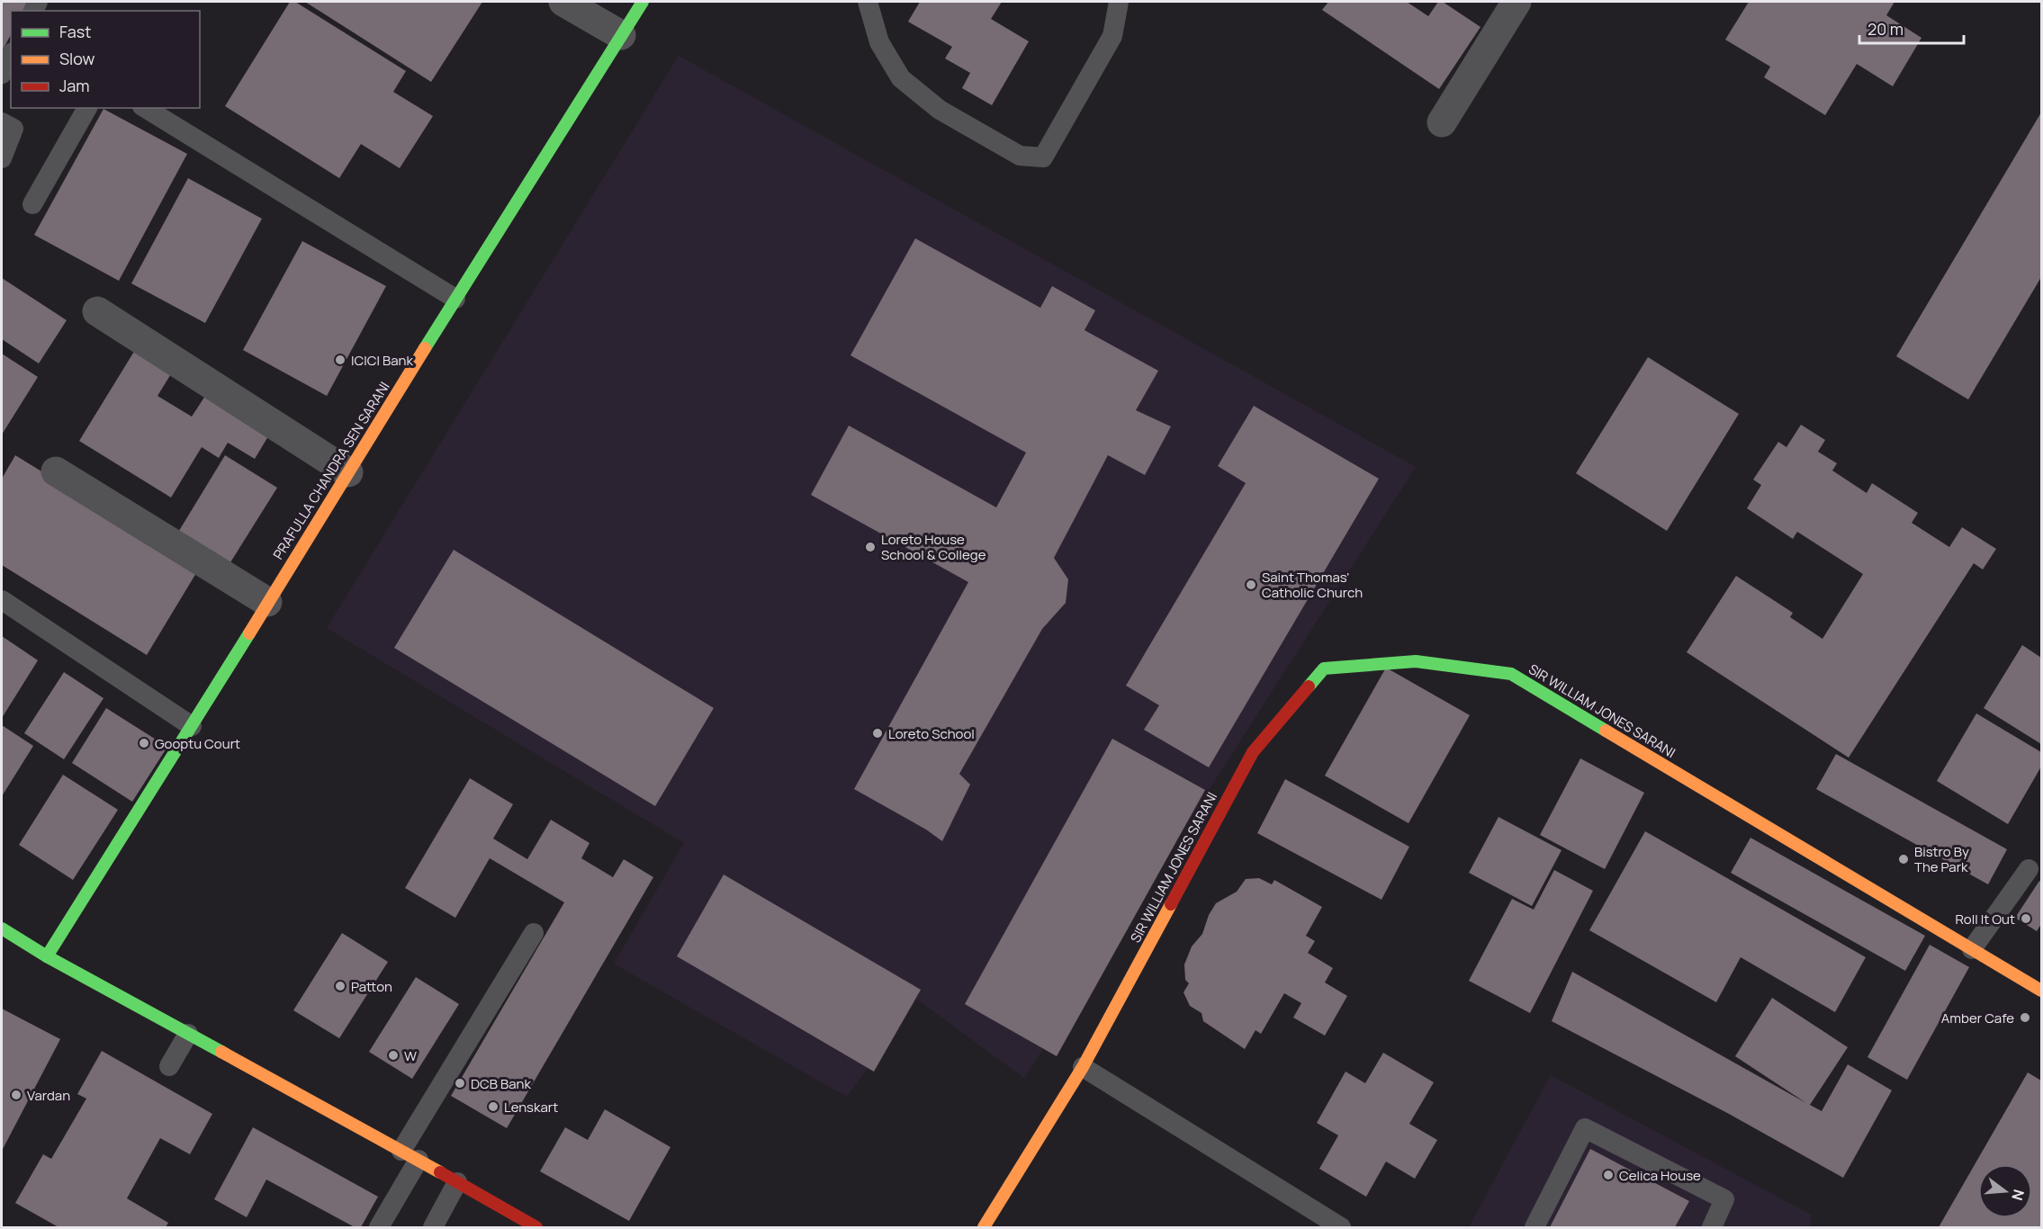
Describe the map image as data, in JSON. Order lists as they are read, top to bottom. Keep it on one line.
{"streets":{"street":["PRAFULLA CHANDRA SEN SARANI","SIR WILLIAM JONES SARANI"]},"places":["ICICI Bank","Loreto House School & College","Saint Thomas' Catholic Church","Loreto School","Gooptu Court","Bistro By The Park","Roll It Out","Patton","Amber Cafe","W","DCB Bank","Vardan","Lenskart","Celica House"],"legend":["Fast","Slow","Jam"],"scale_bar":"20 m","north":"right"}
